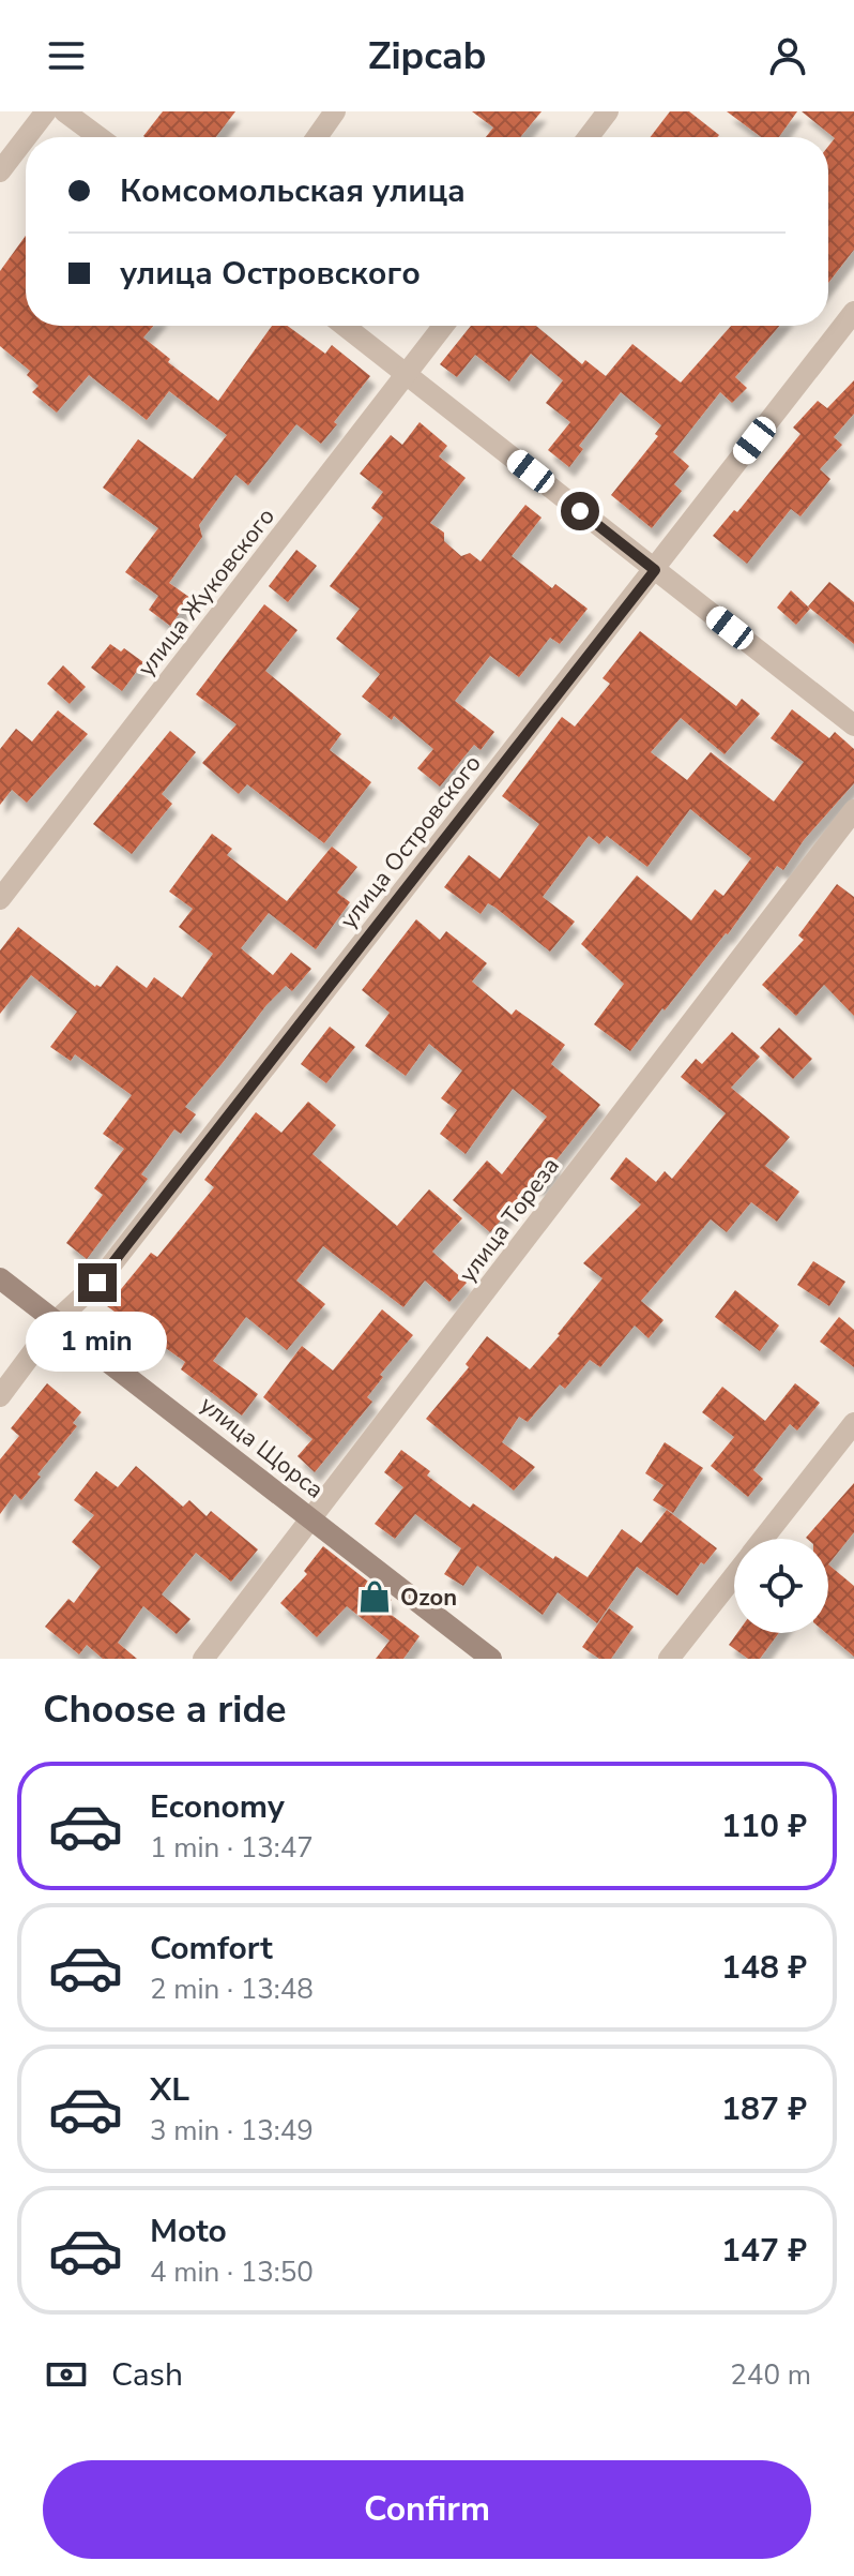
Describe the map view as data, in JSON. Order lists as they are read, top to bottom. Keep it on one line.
{"streets":{"street":["улица Жуковского","улица Островского","улица Тореза","улица Щорса"]},"crossings":[["улица Островского","улица Щорса"],["улица Тореза","улица Щорса"]],"places":{"shop":["Ozon"]},"page":{"header":"Zipcab","banner":["Комсомольская улица","улица Островского"],"bubble":"1 min","heading":"Choose a ride","list":[{"name":"Economy","note":"1 min · 13:47","value":"110 ₽"},{"name":"Comfort","note":"2 min · 13:48","value":"148 ₽"},{"name":"XL","note":"3 min · 13:49","value":"187 ₽"},{"name":"Moto","note":"4 min · 13:50","value":"147 ₽"}],"pay":["Cash","240 m"],"buttons":"Confirm"}}
